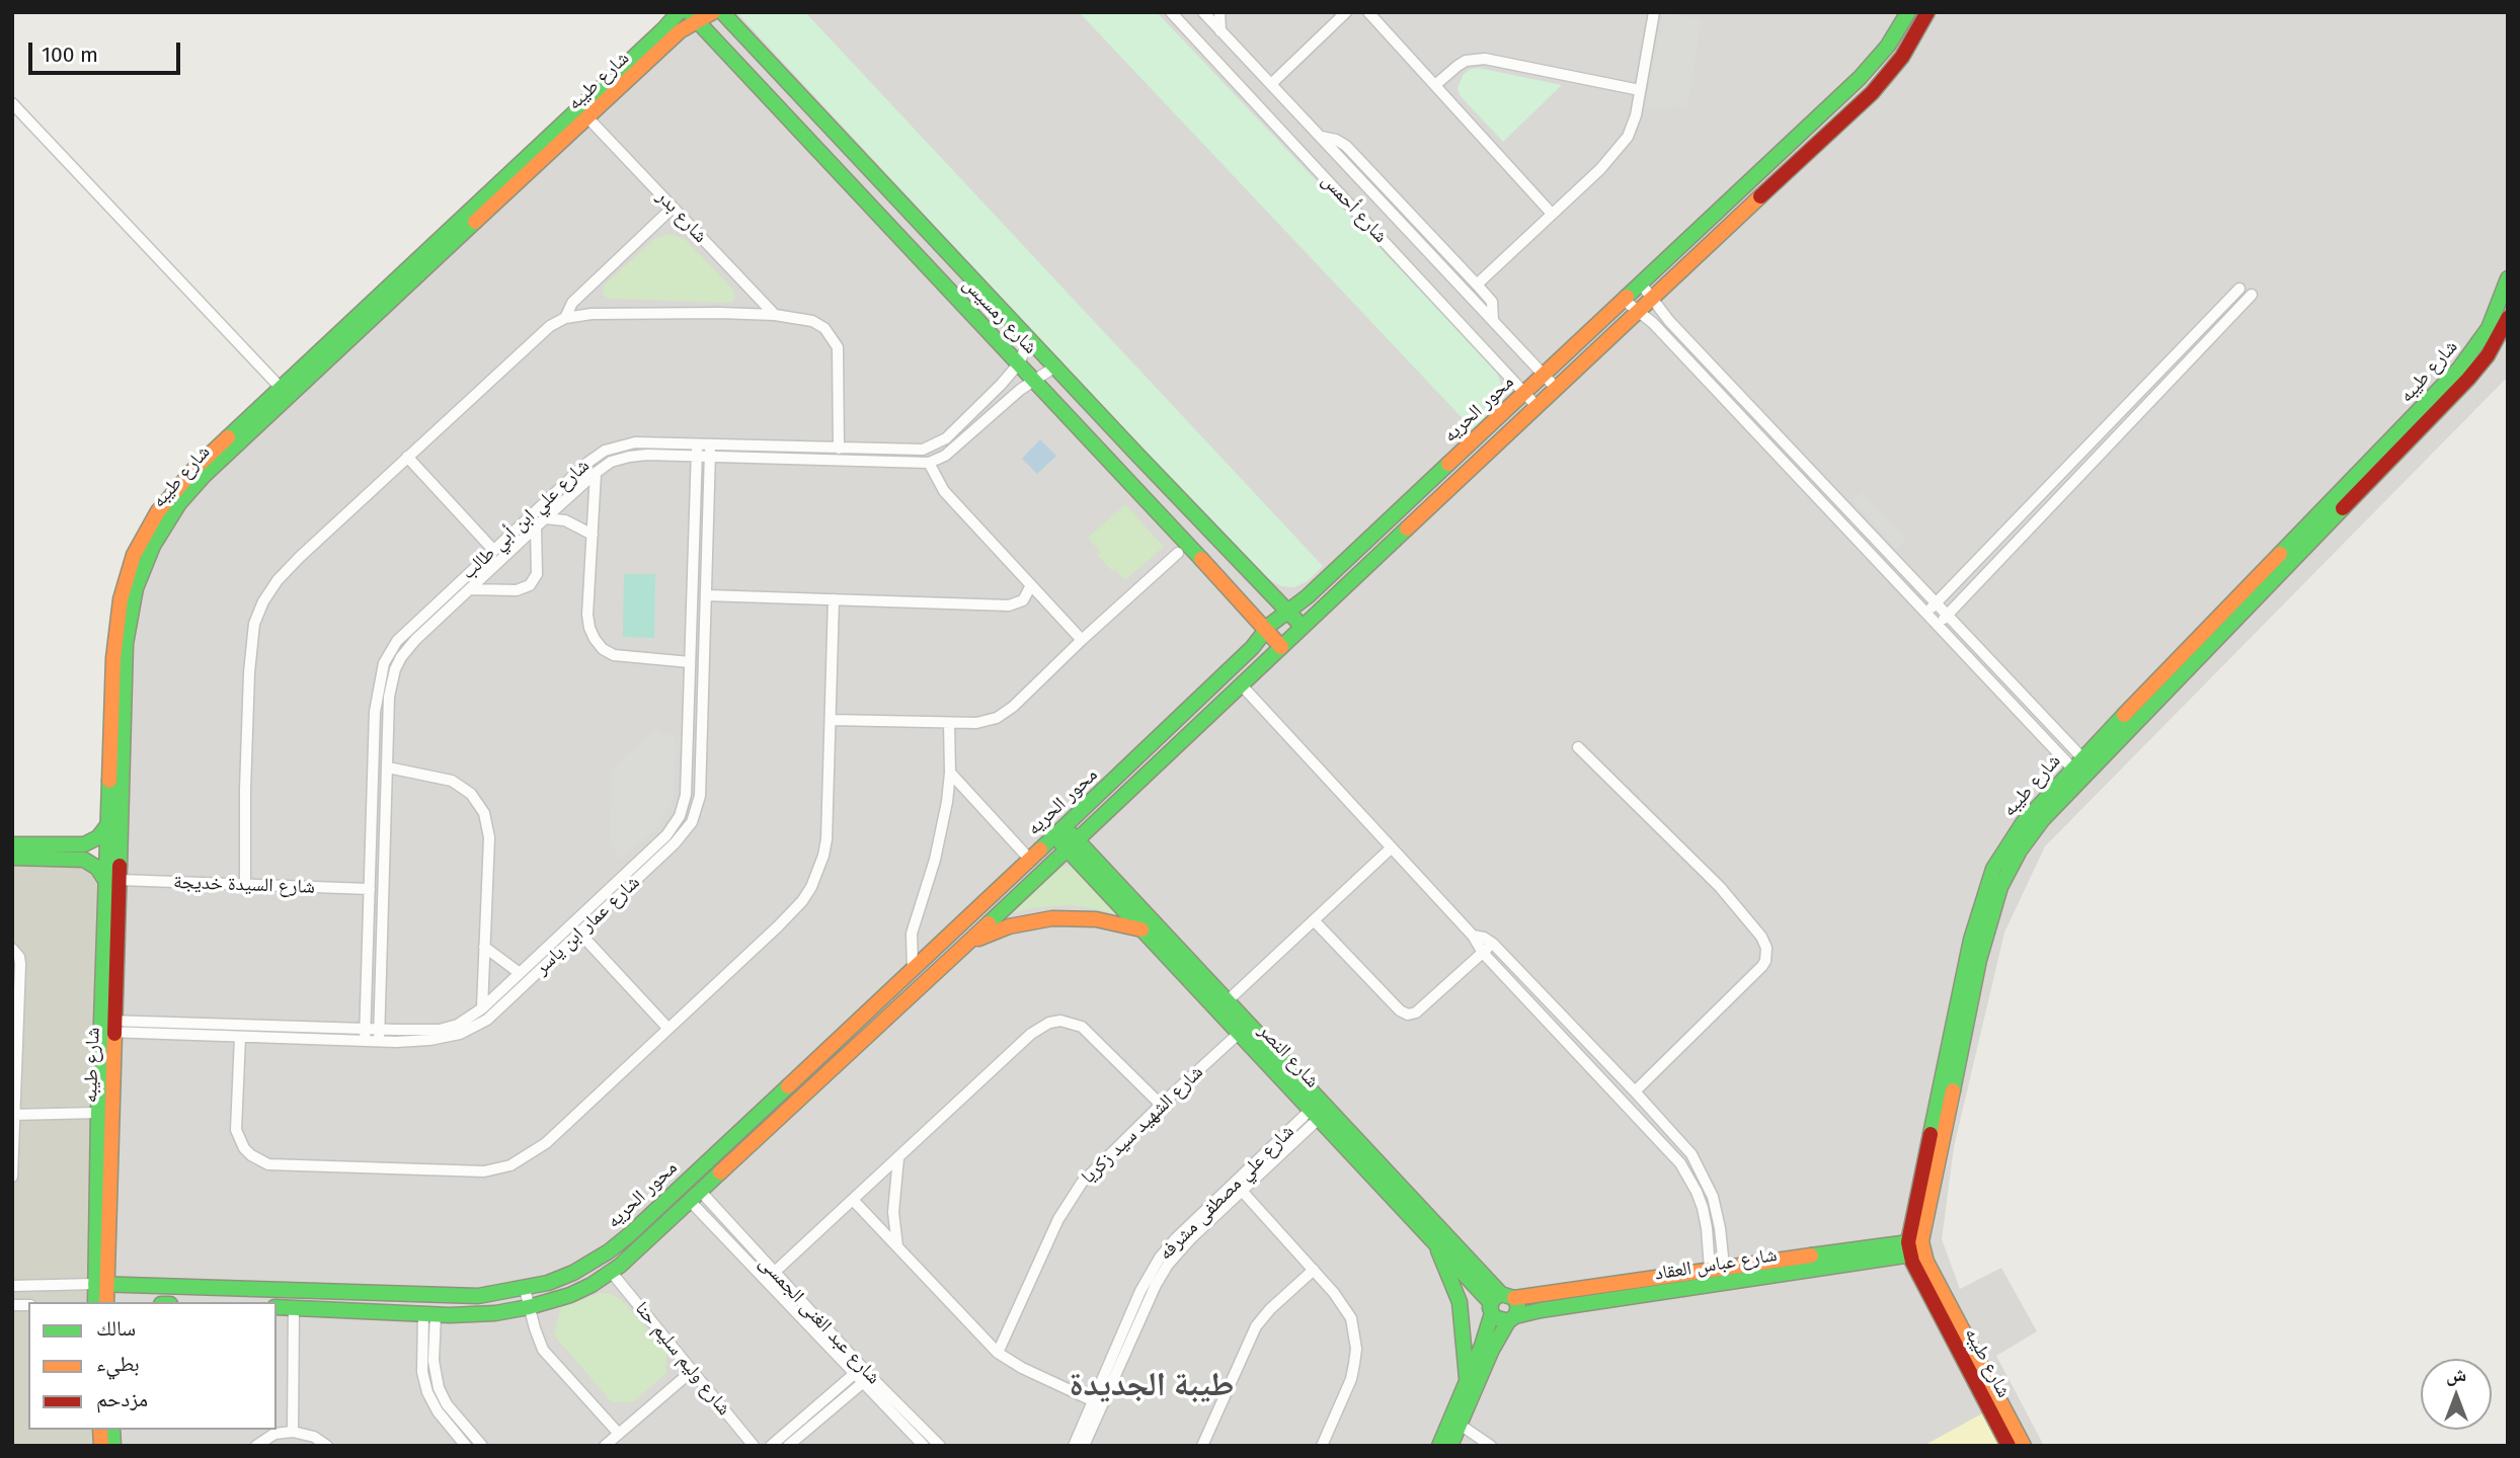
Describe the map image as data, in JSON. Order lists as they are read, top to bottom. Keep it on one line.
{"streets":{"main road":["شارع طيبه","شارع رمسيس","محور الحريه","شارع النصر","شارع عباس العقاد"],"street":["شارع أحمس","شارع بدر","شارع علي ابن أبي طالب","شارع السيدة خديجة","شارع عمار ابن ياسر","شارع الشهيد سيد زكريا","شارع علي مصطفى مشرفه","شارع عبد الغنى الجمسى","شارع وليم سليم حنا"]},"crossings":[["شارع طيبه","شارع بدر"],["شارع طيبه","شارع رمسيس"],["شارع طيبه","محور الحريه"],["شارع طيبه","شارع السيدة خديجة"],["شارع طيبه","شارع عمار ابن ياسر"],["شارع طيبه","شارع عباس العقاد"],["شارع أحمس","محور الحريه"],["شارع رمسيس","محور الحريه"],["شارع رمسيس","شارع علي ابن أبي طالب"],["محور الحريه","شارع النصر"],["محور الحريه","شارع عبد الغنى الجمسى"],["محور الحريه","شارع وليم سليم حنا"],["شارع علي ابن أبي طالب","شارع السيدة خديجة"],["شارع علي ابن أبي طالب","شارع عمار ابن ياسر"],["شارع النصر","شارع الشهيد سيد زكريا"],["شارع النصر","شارع علي مصطفى مشرفه"],["شارع النصر","شارع عباس العقاد"]],"districts":["طيبة الجديدة"],"legend":["سالك","بطيء","مزدحم"],"scale_bar":"100 m","north":"top"}
